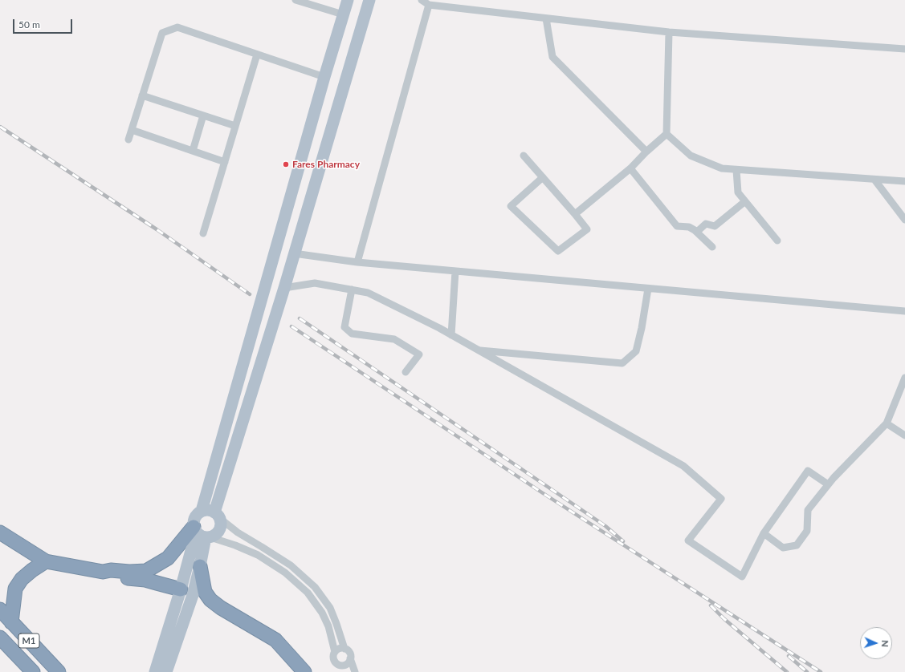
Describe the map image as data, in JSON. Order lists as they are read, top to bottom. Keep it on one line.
{"streets":{"highway":["M1"]},"places":["Fares Pharmacy"],"scale_bar":"50 m","north":"right"}
